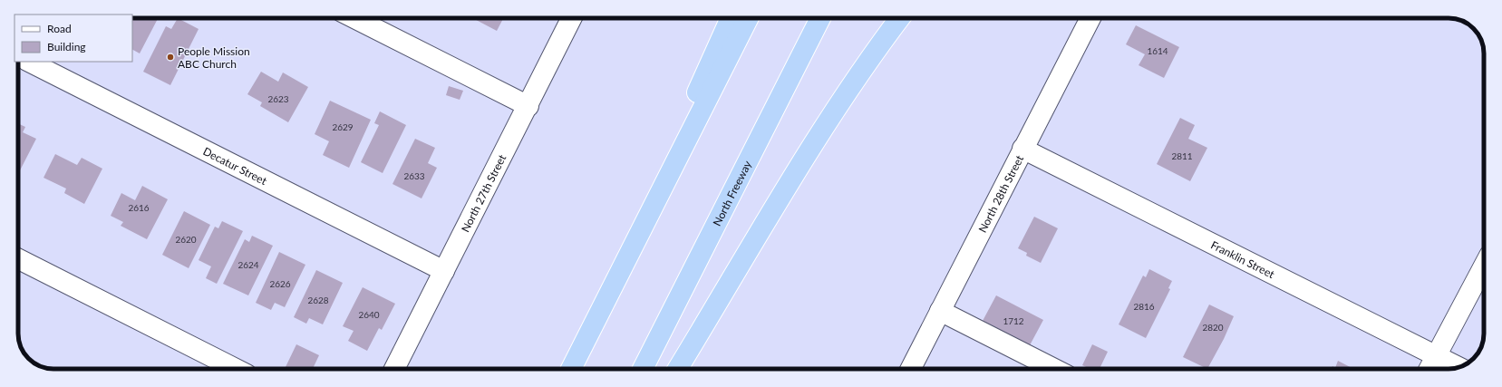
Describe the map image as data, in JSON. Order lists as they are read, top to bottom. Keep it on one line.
{"streets":{"highway":["North Freeway"],"street":["Decatur Street","North 28th Street","North 27th Street","Franklin Street"]},"crossings":[["Decatur Street","North 27th Street"],["North 28th Street","Franklin Street"]],"places":["People Mission ABC Church"],"house_numbers":["1614","2623","2629","2811","2633","2616","2620","2624","2626","2628","2816","2640","1712","2820"],"legend":["Road","Building"]}
